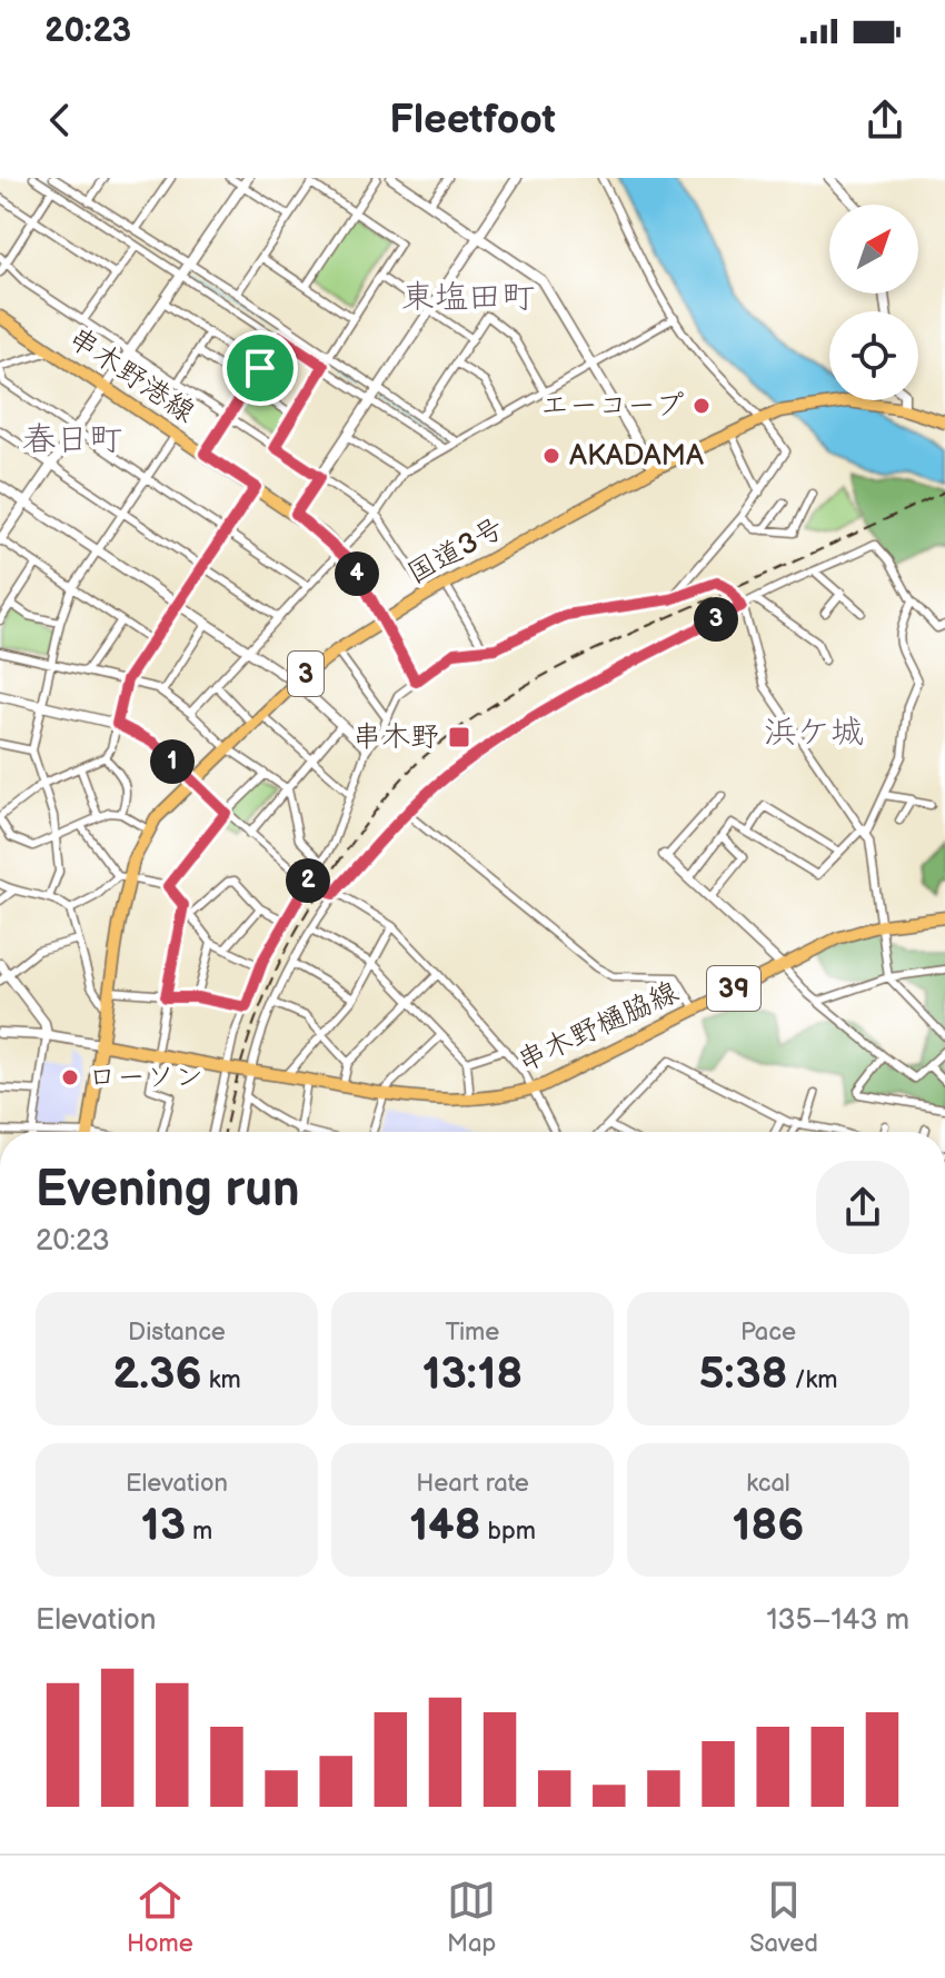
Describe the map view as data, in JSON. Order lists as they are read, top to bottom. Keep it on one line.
{"streets":{"main road":["串木野港線","国道3号","3","39","串木野樋脇線"]},"crossings":[["串木野港線","国道3号"],["国道3号","串木野樋脇線"]],"districts":["東塩田町","春日町","浜ケ城"],"places":{"other":["エーコープ","AKADAMA","ローソン"],"transit":["串木野"]},"north":"top right","page":{"status":"20:23","header":"Fleetfoot","pins":["4","3","1","2"],"heading":["Evening run","20:23"],"stats":[["Distance","2.36 km"],["Time","13:18"],["Pace","5:38 /km"],["Elevation","13 m"],["Heart rate","148 bpm"],["kcal","186"]],"chart":["Elevation","135–143 m"],"tabs":["Home","Map","Saved"]}}
